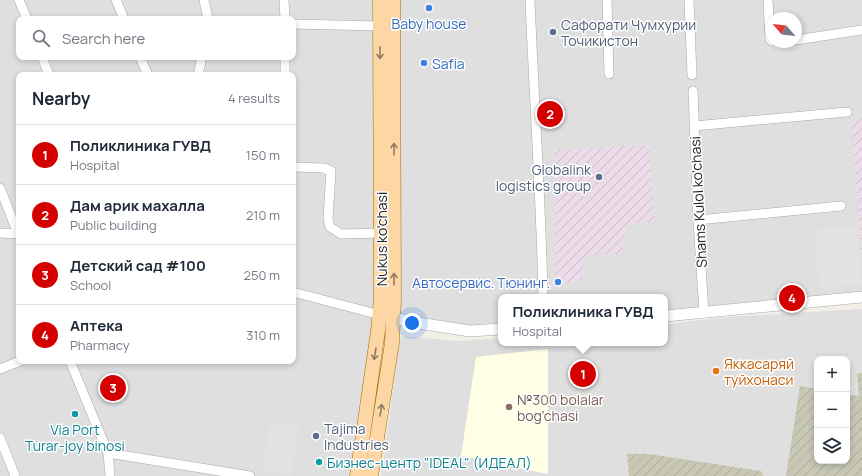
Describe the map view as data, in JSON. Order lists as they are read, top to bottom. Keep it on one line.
{"streets":{"main road":["Nukus ko'chasi"],"street":["Shams Kulol ko'chasi"]},"places":["Baby house","Сафорати Чумхурии Точикистон","Safia","Globalink logistics group","Автосервис. Тюнинг.","Яккасаряй туйхонаси","№300 bolalar bog'chasi","Via Port Turar-joy binosi","Tajima Industries","Бизнес-центр \"IDEAL\" (ИДЕАЛ)"],"north":"top left","page":{"search":"Search here","heading":["Nearby","4 results"],"pins":["2","4","1","3"],"list":[{"mark":"1","name":"Поликлиника ГУВД","note":"Hospital","value":"150 m"},{"mark":"2","name":"Дам арик махалла","note":"Public building","value":"210 m"},{"mark":"3","name":"Детский сад #100","note":"School","value":"250 m"},{"mark":"4","name":"Аптека","note":"Pharmacy","value":"310 m"}],"popup":["Поликлиника ГУВД","Hospital"],"map_buttons":["+","−"]}}
